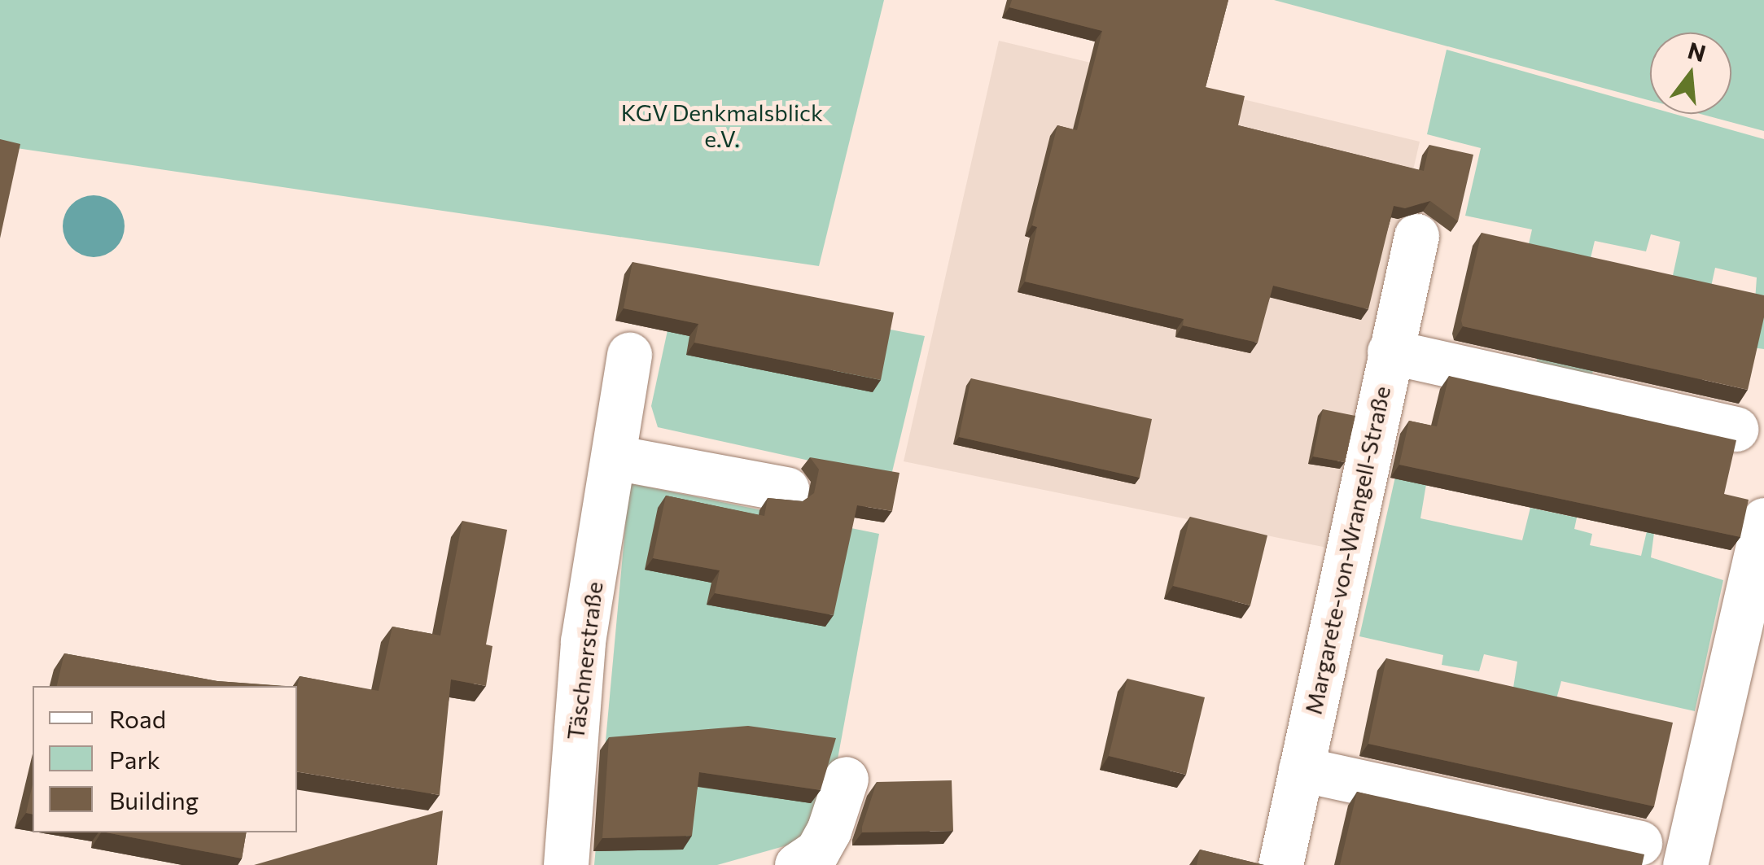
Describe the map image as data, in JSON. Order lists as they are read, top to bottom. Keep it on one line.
{"streets":{"street":["Margarete-von-Wrangell-Straße","Täschnerstraße"]},"parks":["KGV Denkmalsblick e.V."],"legend":["Road","Park","Building"],"north":"top"}
